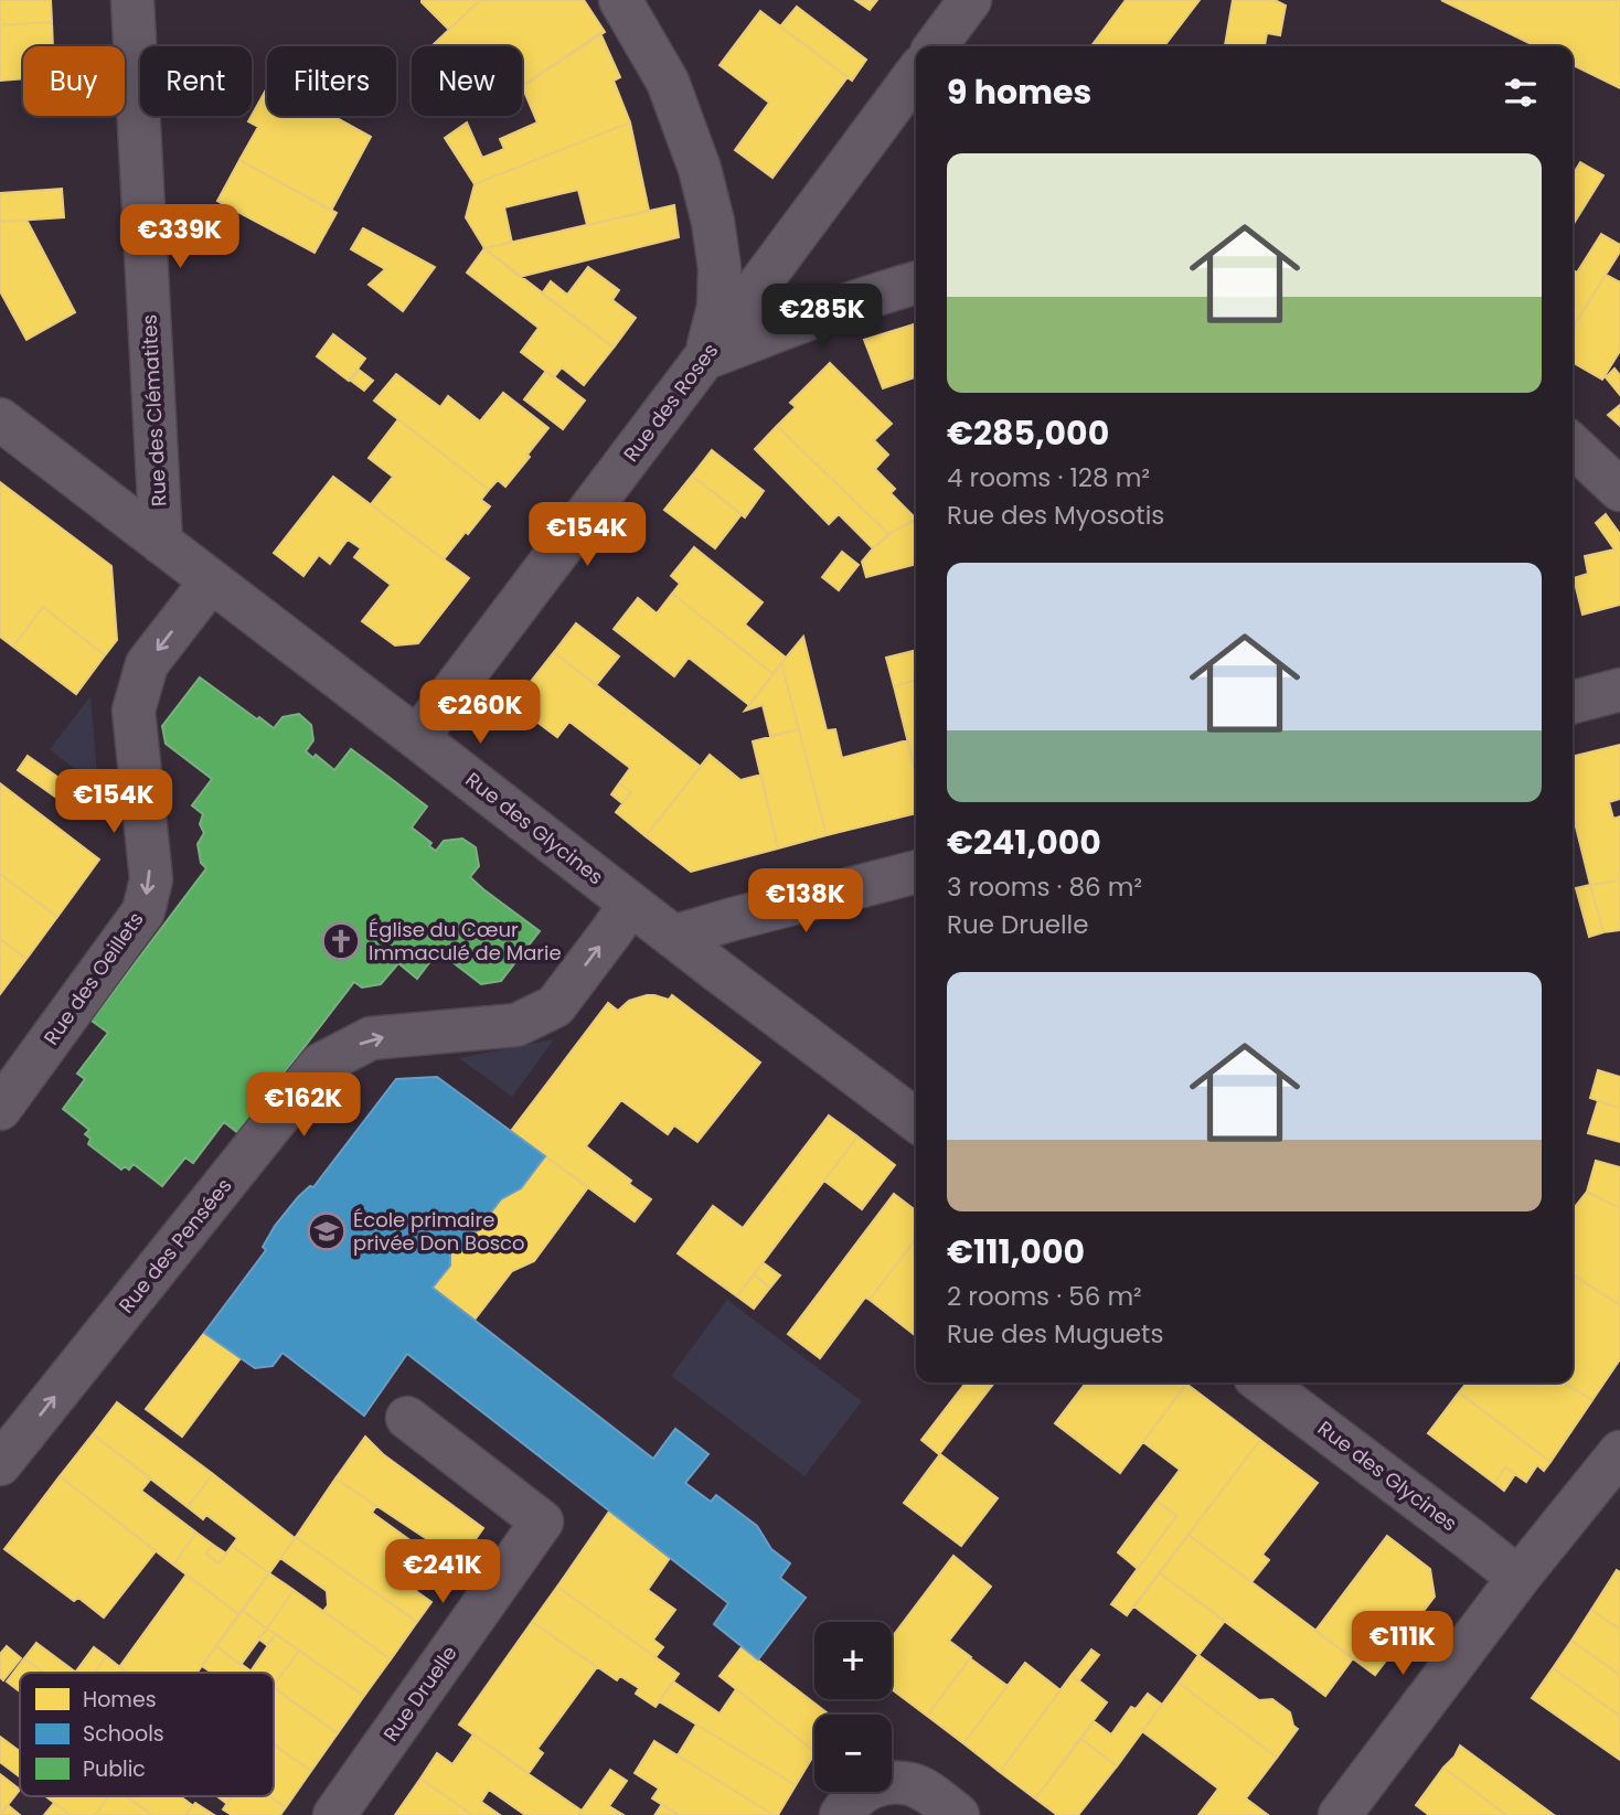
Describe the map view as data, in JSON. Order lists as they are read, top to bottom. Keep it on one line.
{"streets":{"street":["Rue des Roses","Rue des Clématites","Rue des Glycines","Rue des Oeillets","Rue des Pensées","Rue Druelle"]},"crossings":[["Rue des Roses","Rue des Glycines"],["Rue des Clématites","Rue des Glycines"],["Rue des Glycines","Rue des Oeillets"],["Rue des Glycines","Rue des Pensées"]],"one_way":["Rue des Oeillets","Rue des Pensées"],"places":{"church":["Église du Cœur Immaculé de Marie"],"school or university":["École primaire privée Don Bosco"]},"legend":["Homes","Schools","Public"],"page":{"chip":["Buy","Rent","Filters","New"],"heading":"9 homes","list":[{"name":"€285,000","note":"4 rooms · 128 m² · Rue des Myosotis"},{"name":"€241,000","note":"3 rooms · 86 m² · Rue Druelle"},{"name":"€111,000","note":"2 rooms · 56 m² · Rue des Muguets"}],"price":["€339K","€285K","€154K","€260K","€154K","€138K","€162K","€241K","€111K"],"map_buttons":["+","−"]}}
